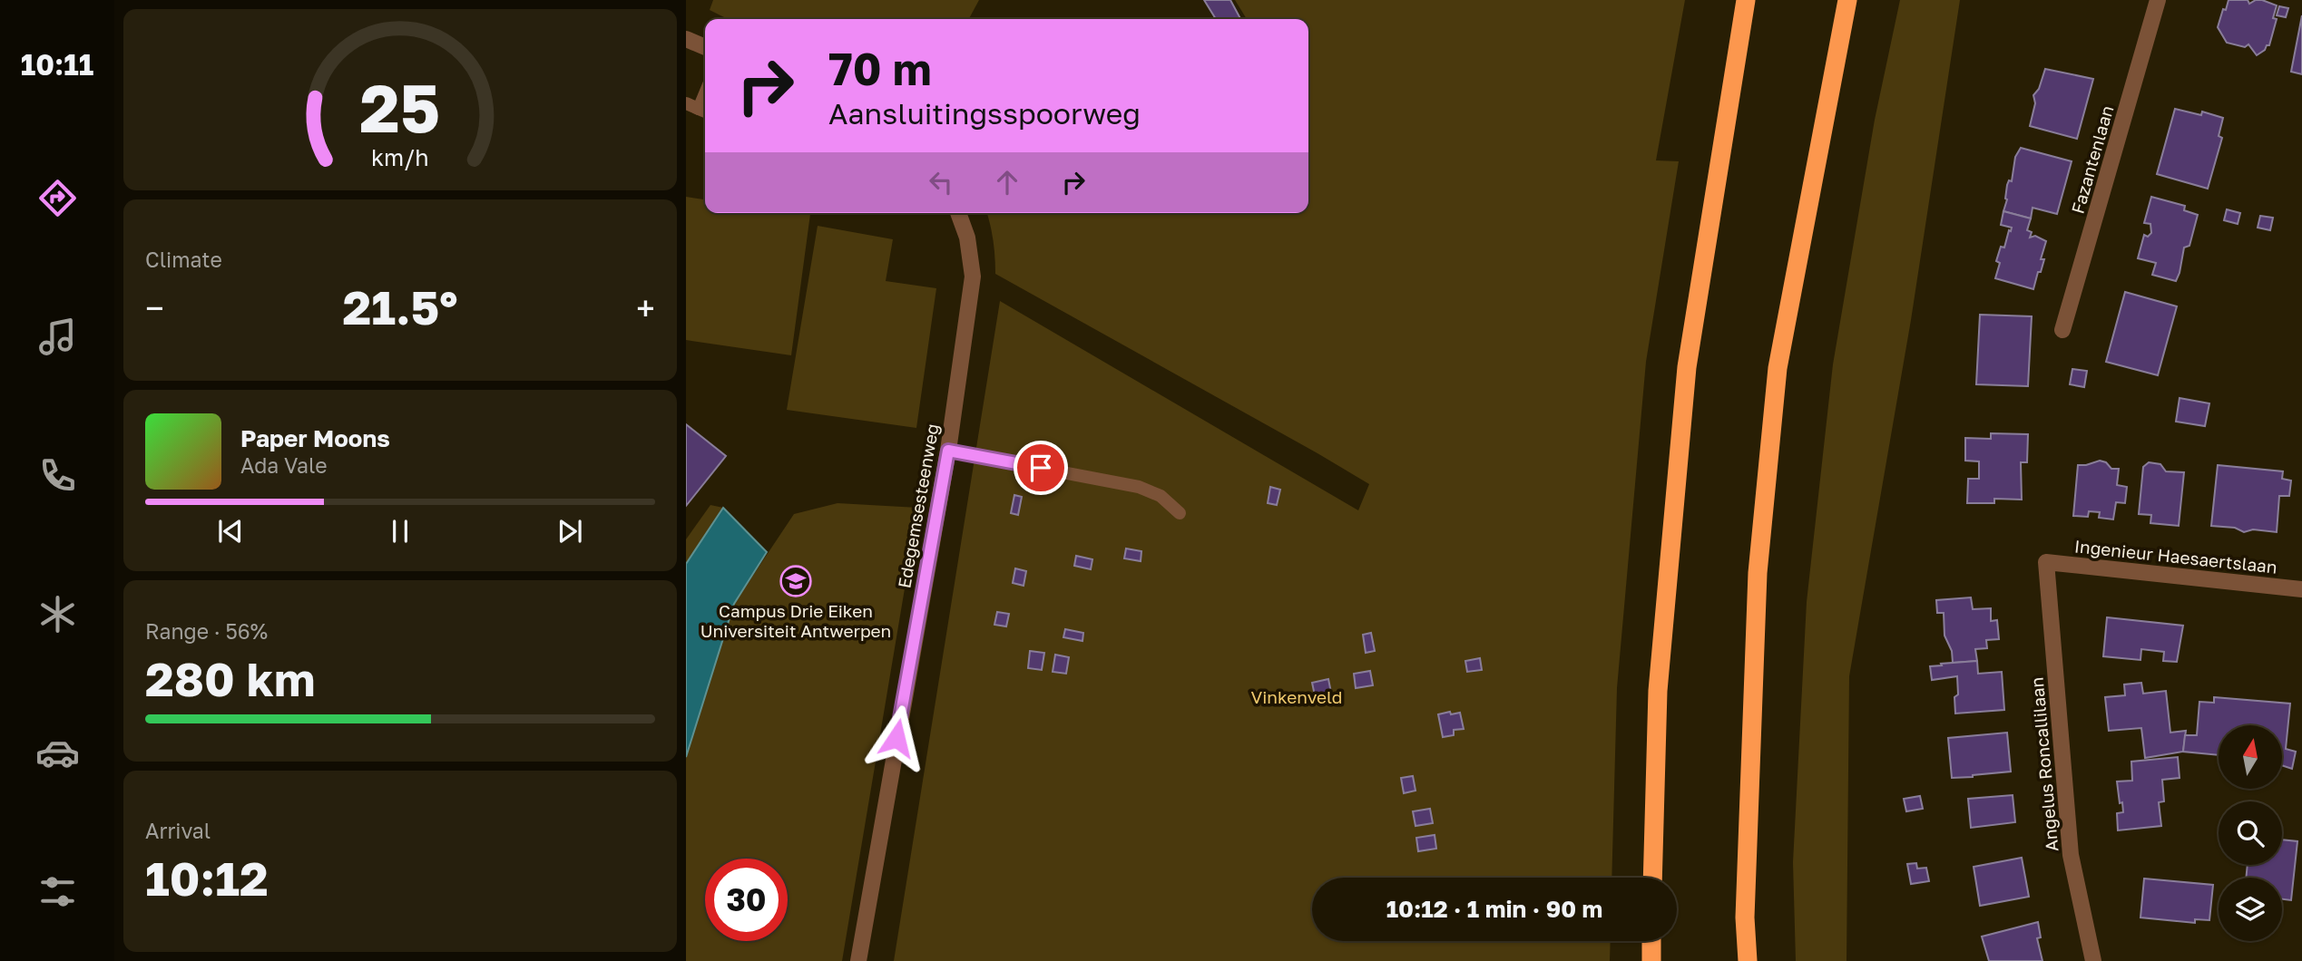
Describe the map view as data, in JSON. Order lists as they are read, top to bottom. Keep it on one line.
{"streets":{"street":["Fazantenlaan","Edegemsesteenweg","Ingenieur Haesaertslaan","Angelus Roncallilaan"]},"crossings":[["Ingenieur Haesaertslaan","Angelus Roncallilaan"]],"parks":["Vinkenveld"],"places":{"school or university":["Campus Drie Eiken Universiteit Antwerpen"]},"north":"top","page":{"tabs":"10:11","turn":["70 m","Aansluitingsspoorweg"],"tile":["Climate",["Range · 56%","280 km"],["Arrival","10:12"]],"heat":["−","21.5°","+"],"song":["Paper Moons","Ada Vale"],"limit":"30","trip":"10:12 · 1 min · 90 m","gauge":["25","km/h"]}}
